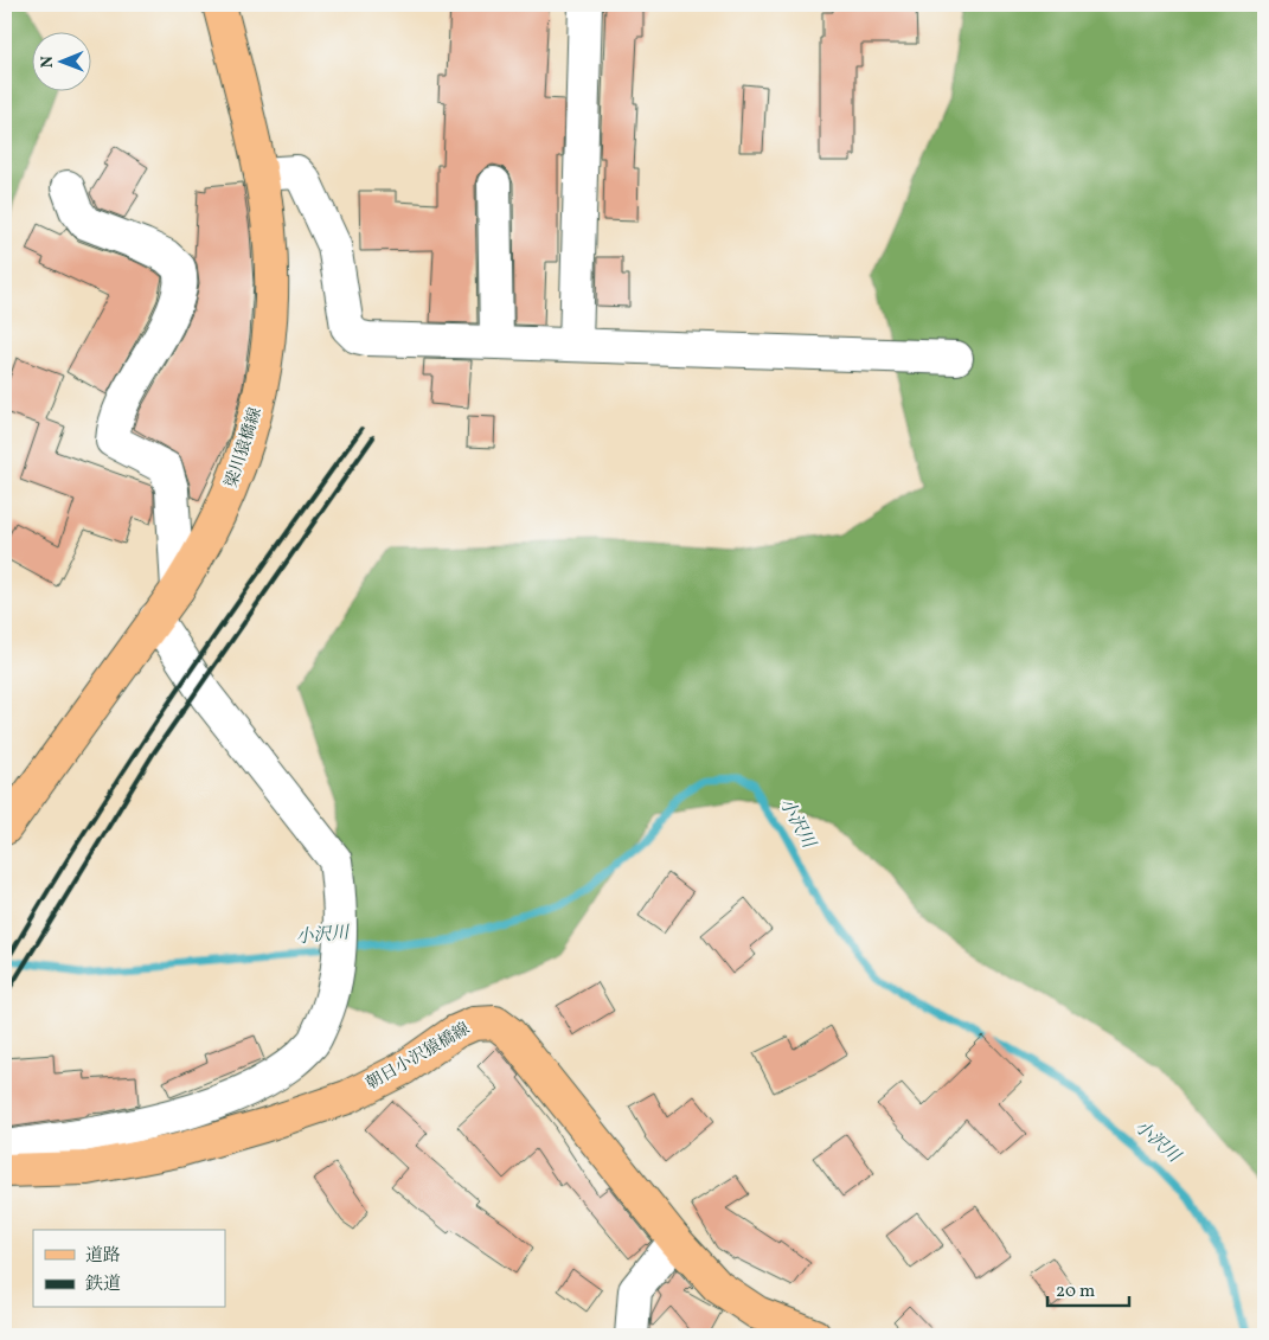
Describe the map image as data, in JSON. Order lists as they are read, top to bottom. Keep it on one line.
{"streets":{"main road":["梁川猿橋線","朝日小沢猿橋線"]},"water":["小沢川"],"legend":["道路","鉄道"],"scale_bar":"20 m","north":"left"}
